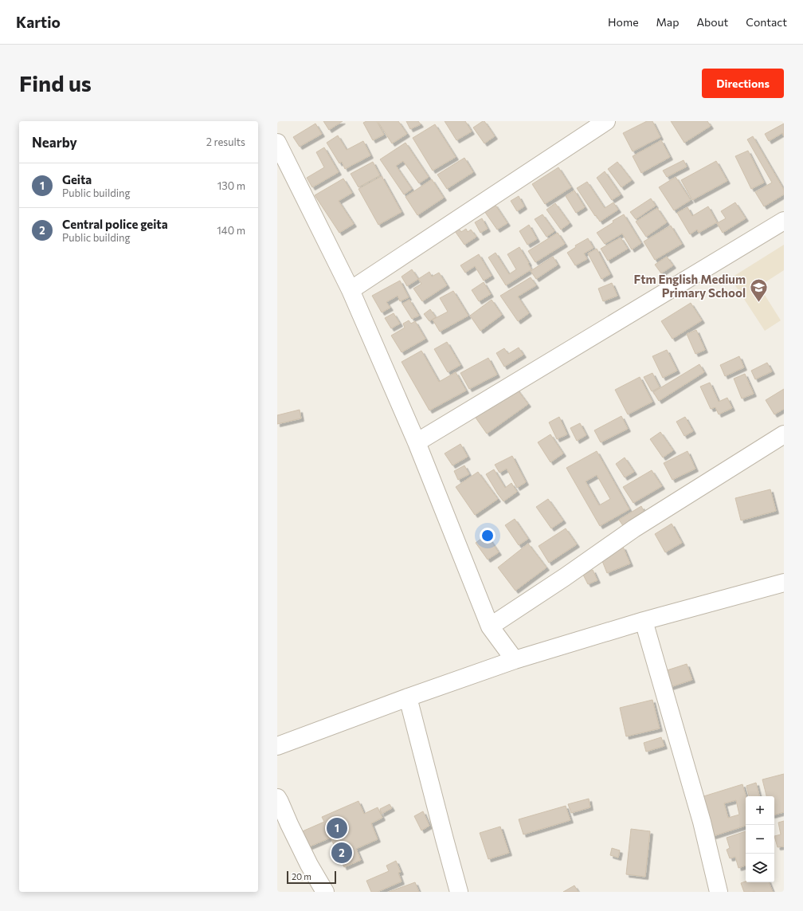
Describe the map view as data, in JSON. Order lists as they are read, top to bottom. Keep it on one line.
{"places":{"school or university":["Ftm English Medium Primary School"]},"scale_bar":"20 m","page":{"header":"Kartio","nav":["Home","Map","About","Contact"],"buttons":"Directions","title":"Find us","heading":["Nearby","2 results"],"list":[{"mark":"1","name":"Geita","note":"Public building","value":"130 m"},{"mark":"2","name":"Central police geita","note":"Public building","value":"140 m"}],"map_buttons":["+","−"],"pins":["1","2"],"scale":"20 m"}}
